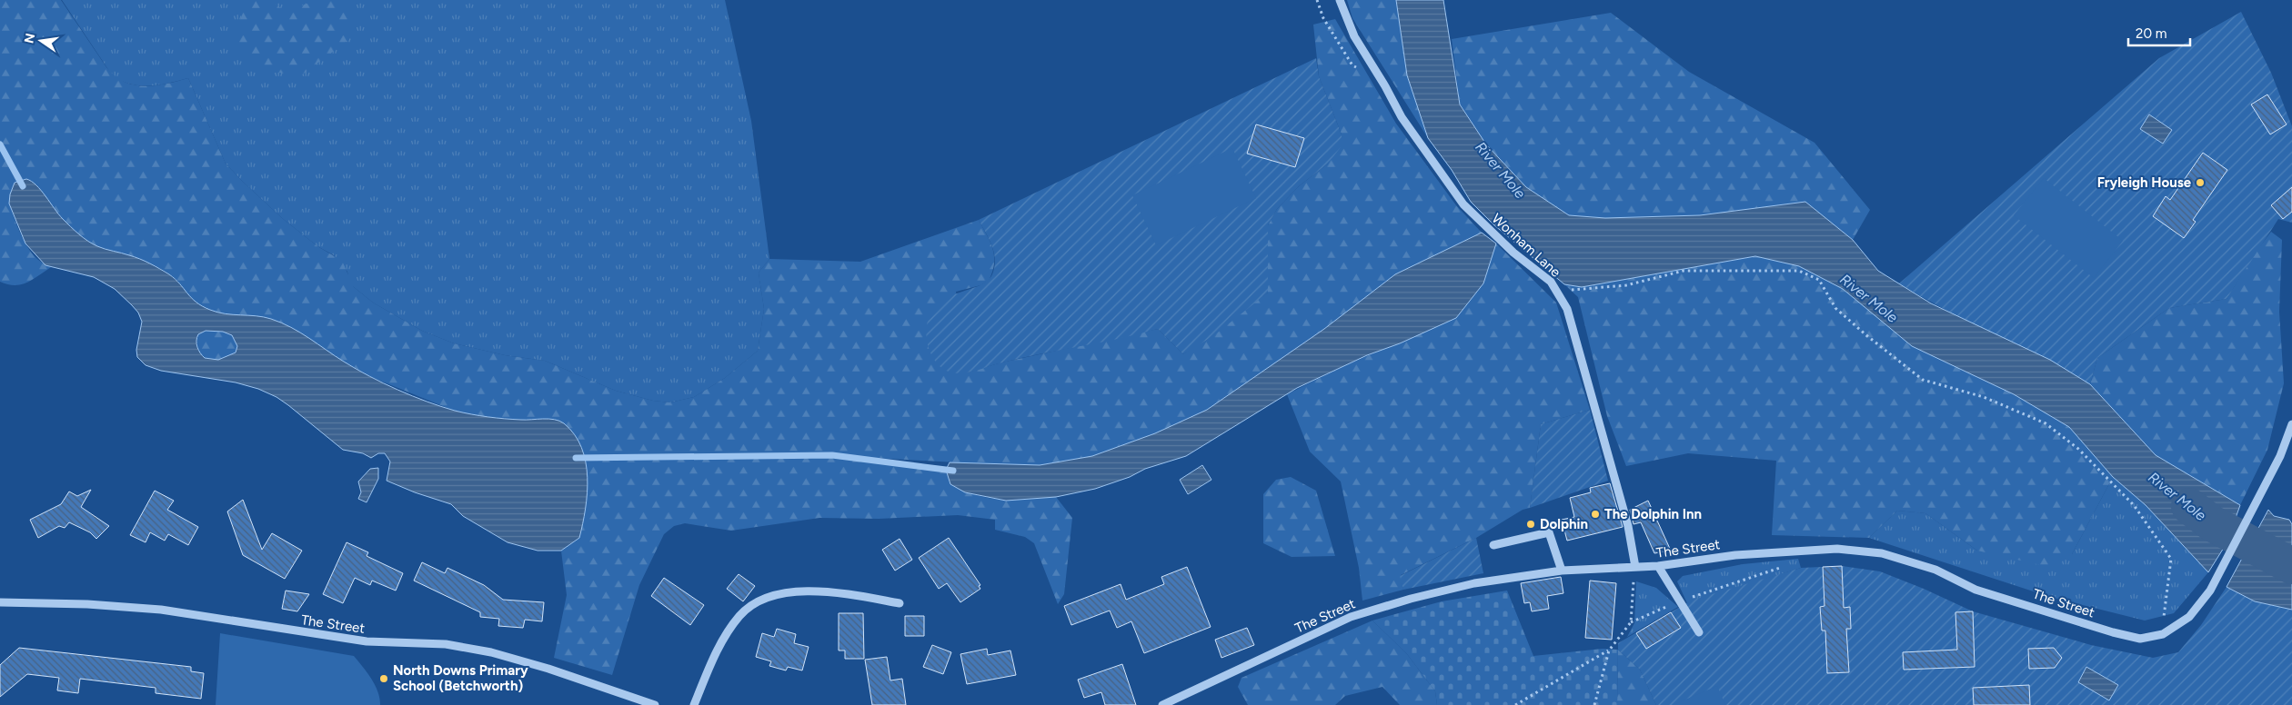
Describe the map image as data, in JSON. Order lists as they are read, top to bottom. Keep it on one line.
{"streets":{"street":["Wonham Lane","The Street"]},"crossings":[["Wonham Lane","The Street"]],"water":["River Mole"],"places":["Fryleigh House","The Dolphin Inn","Dolphin","North Downs Primary School (Betchworth)"],"scale_bar":"20 m","north":"left"}
